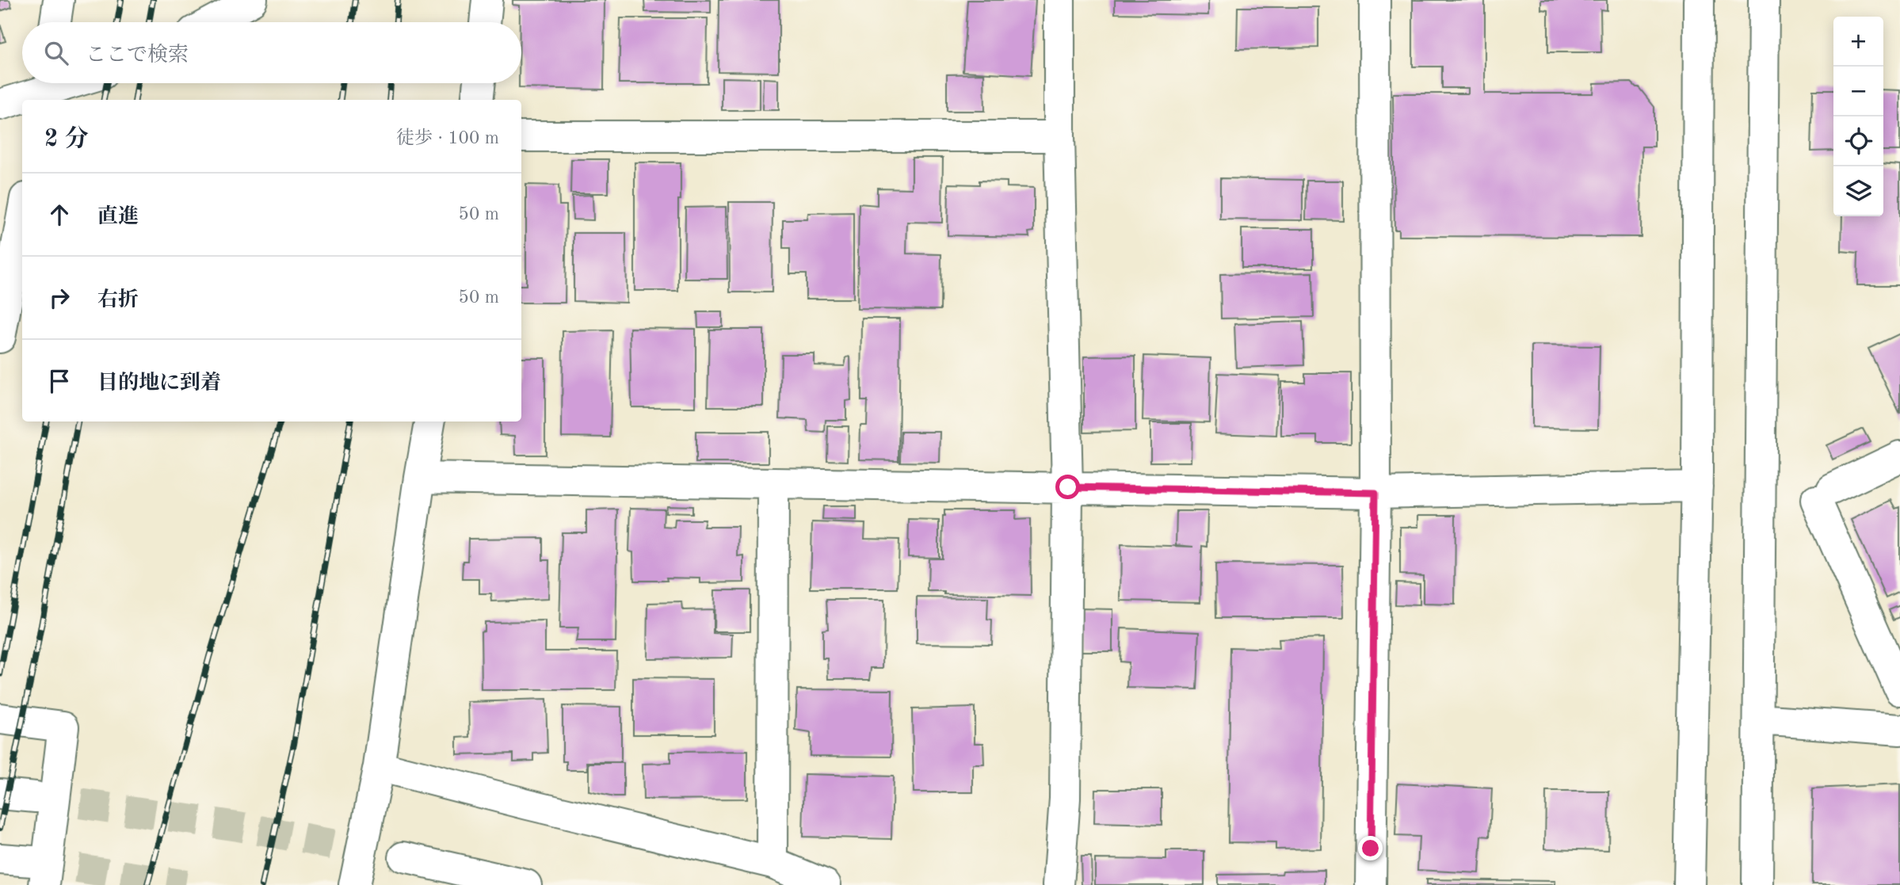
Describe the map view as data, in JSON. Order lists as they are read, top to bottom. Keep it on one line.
{"page":{"map_buttons":["+","−"],"search":"ここで検索","heading":["2 分","徒歩 · 100 m"],"list":[["直進","50 m"],["右折","50 m"],"目的地に到着"]}}
